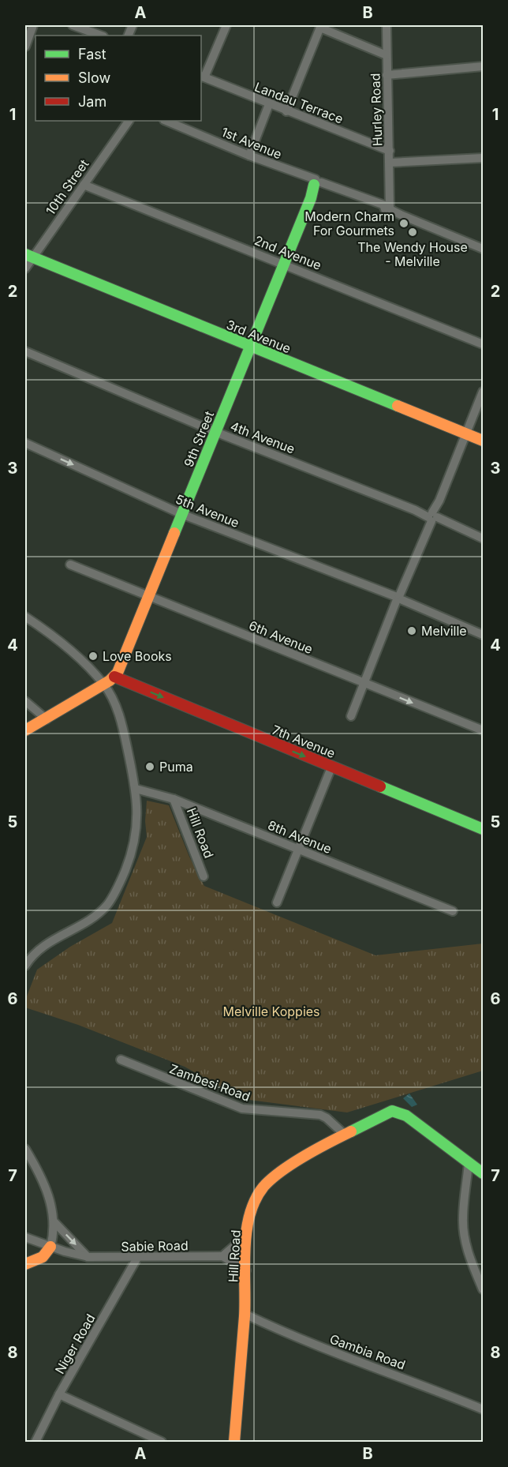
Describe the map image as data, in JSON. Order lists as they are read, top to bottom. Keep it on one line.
{"streets":{"street":["Landau Terrace","Hurley Road","1st Avenue","10th Street","2nd Avenue","3rd Avenue","4th Avenue","9th Street","5th Avenue","6th Avenue","7th Avenue","Hill Road","8th Avenue","Zambesi Road","Sabie Road","Niger Road","Gambia Road"]},"crossings":[["Landau Terrace","Hurley Road"],["Hurley Road","1st Avenue"],["1st Avenue","9th Street"],["10th Street","2nd Avenue"],["10th Street","3rd Avenue"],["2nd Avenue","9th Street"],["3rd Avenue","9th Street"],["4th Avenue","9th Street"],["9th Street","5th Avenue"],["9th Street","6th Avenue"],["9th Street","7th Avenue"],["Hill Road","8th Avenue"],["Hill Road","Zambesi Road"],["Hill Road","Gambia Road"],["Sabie Road","Niger Road"]],"one_way":["7th Avenue"],"parks":["Melville Koppies"],"places":["Modern Charm For Gourmets","The Wendy House - Melville","Melville","Love Books","Puma"],"legend":["Fast","Slow","Jam"],"grid":{"columns":["A","B"],"rows":["1","2","3","4","5","6","7","8"]}}
